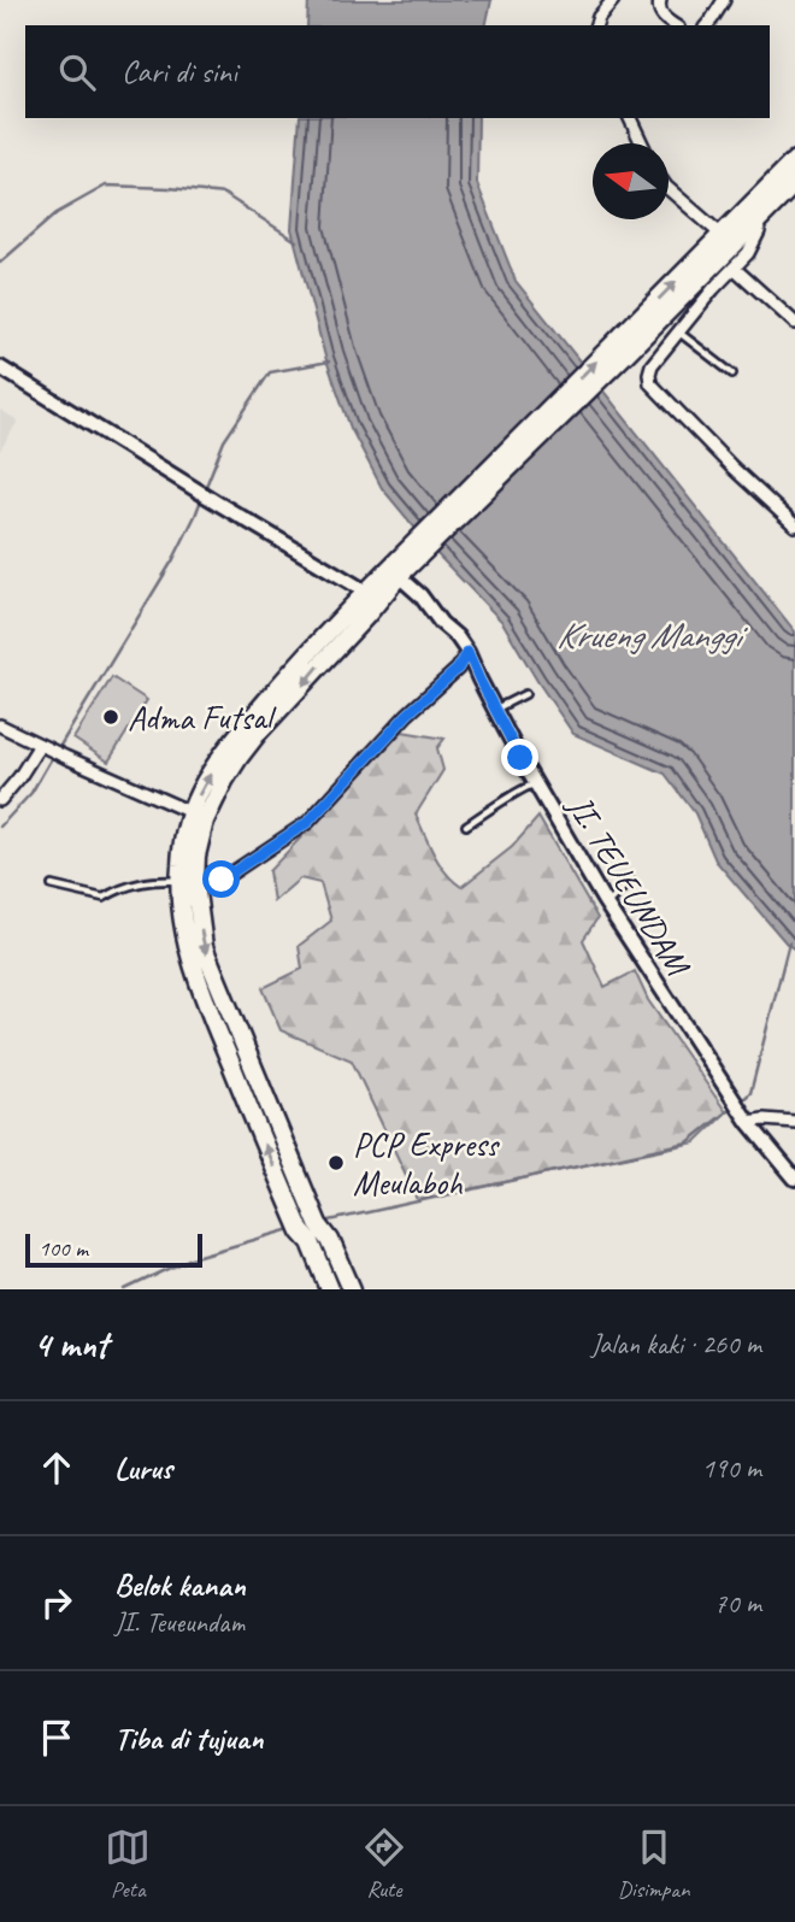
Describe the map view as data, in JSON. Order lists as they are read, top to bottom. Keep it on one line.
{"streets":{"street":["JI. TEUEUNDAM"]},"water":["Krueng Manggi"],"places":["Adma Futsal","PCP Express Meulaboh"],"scale_bar":"100 m","north":"left","page":{"search":"Cari di sini","scale":"100 m","heading":["4 mnt","Jalan kaki · 260 m"],"list":[["Lurus","190 m"],["Belok kanan","JI. Teueundam","70 m"],"Tiba di tujuan"],"nav":["Peta","Rute","Disimpan"]}}
